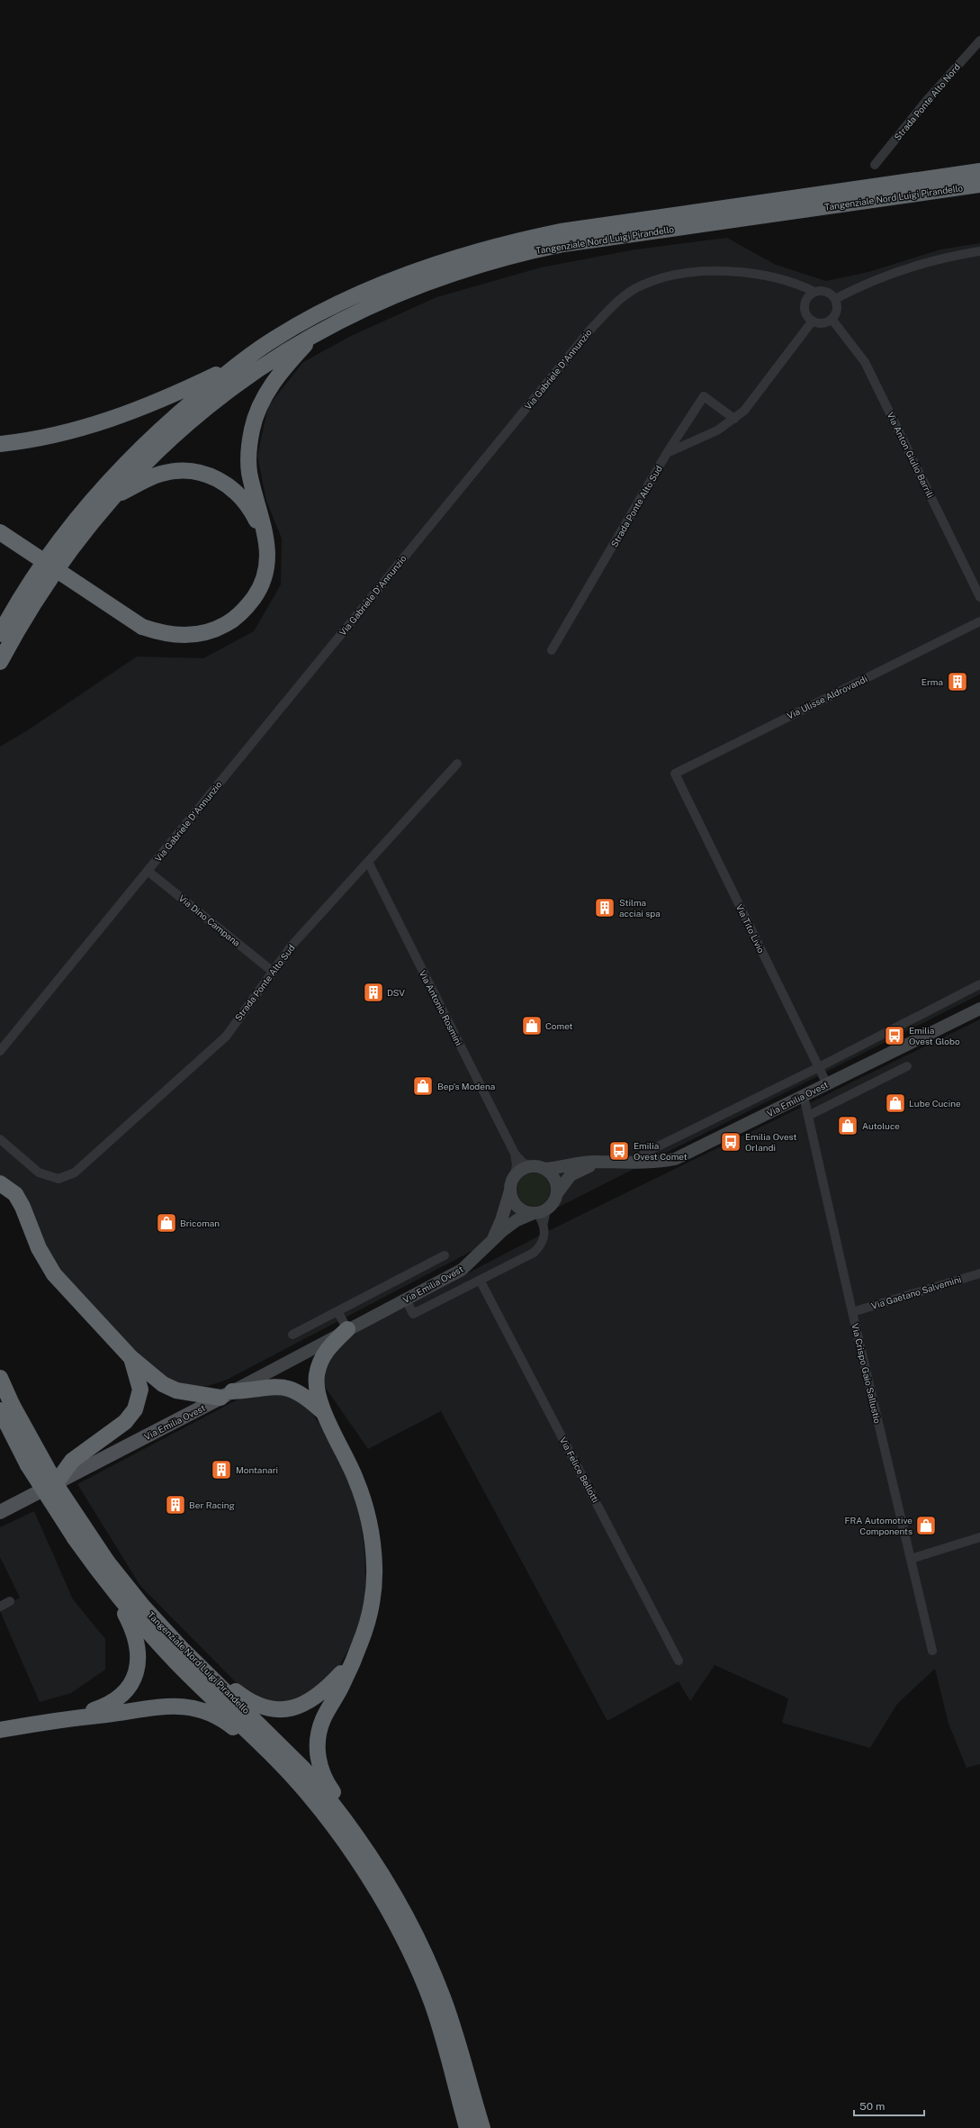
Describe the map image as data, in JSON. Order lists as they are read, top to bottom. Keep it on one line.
{"streets":{"highway":["Tangenziale Nord Luigi Pirandello"],"main road":["Via Emilia Ovest"],"street":["Strada Ponte Alto Nord","Via Gabriele D'Annunzio","Via Anton Giulio Barrili","Strada Ponte Alto Sud","Via Ulisse Aldrovandi","Via Dino Campana","Via Tito Livio","Via Antonio Rosmini","Via Gaetano Salvemini","Via Crispo Gaio Sallustio","Via Felice Bellotti"]},"crossings":[["Via Gabriele D'Annunzio","Via Anton Giulio Barrili"],["Via Gabriele D'Annunzio","Via Dino Campana"],["Strada Ponte Alto Sud","Via Dino Campana"],["Strada Ponte Alto Sud","Via Antonio Rosmini"],["Via Ulisse Aldrovandi","Via Tito Livio"],["Via Tito Livio","Via Emilia Ovest"],["Via Emilia Ovest","Via Crispo Gaio Sallustio"],["Via Gaetano Salvemini","Via Crispo Gaio Sallustio"]],"places":{"building":["Erma","Stilma acciai spa","DSV","Montanari","Ber Racing"],"shop":["Comet","Bep's Modena","Lube Cucine","Autoluce","Bricoman","FRA Automotive Components"],"bus stop":["Emilia Ovest Globo","Emilia Ovest Orlandi","Emilia Ovest Comet"]},"scale_bar":"50 m"}
